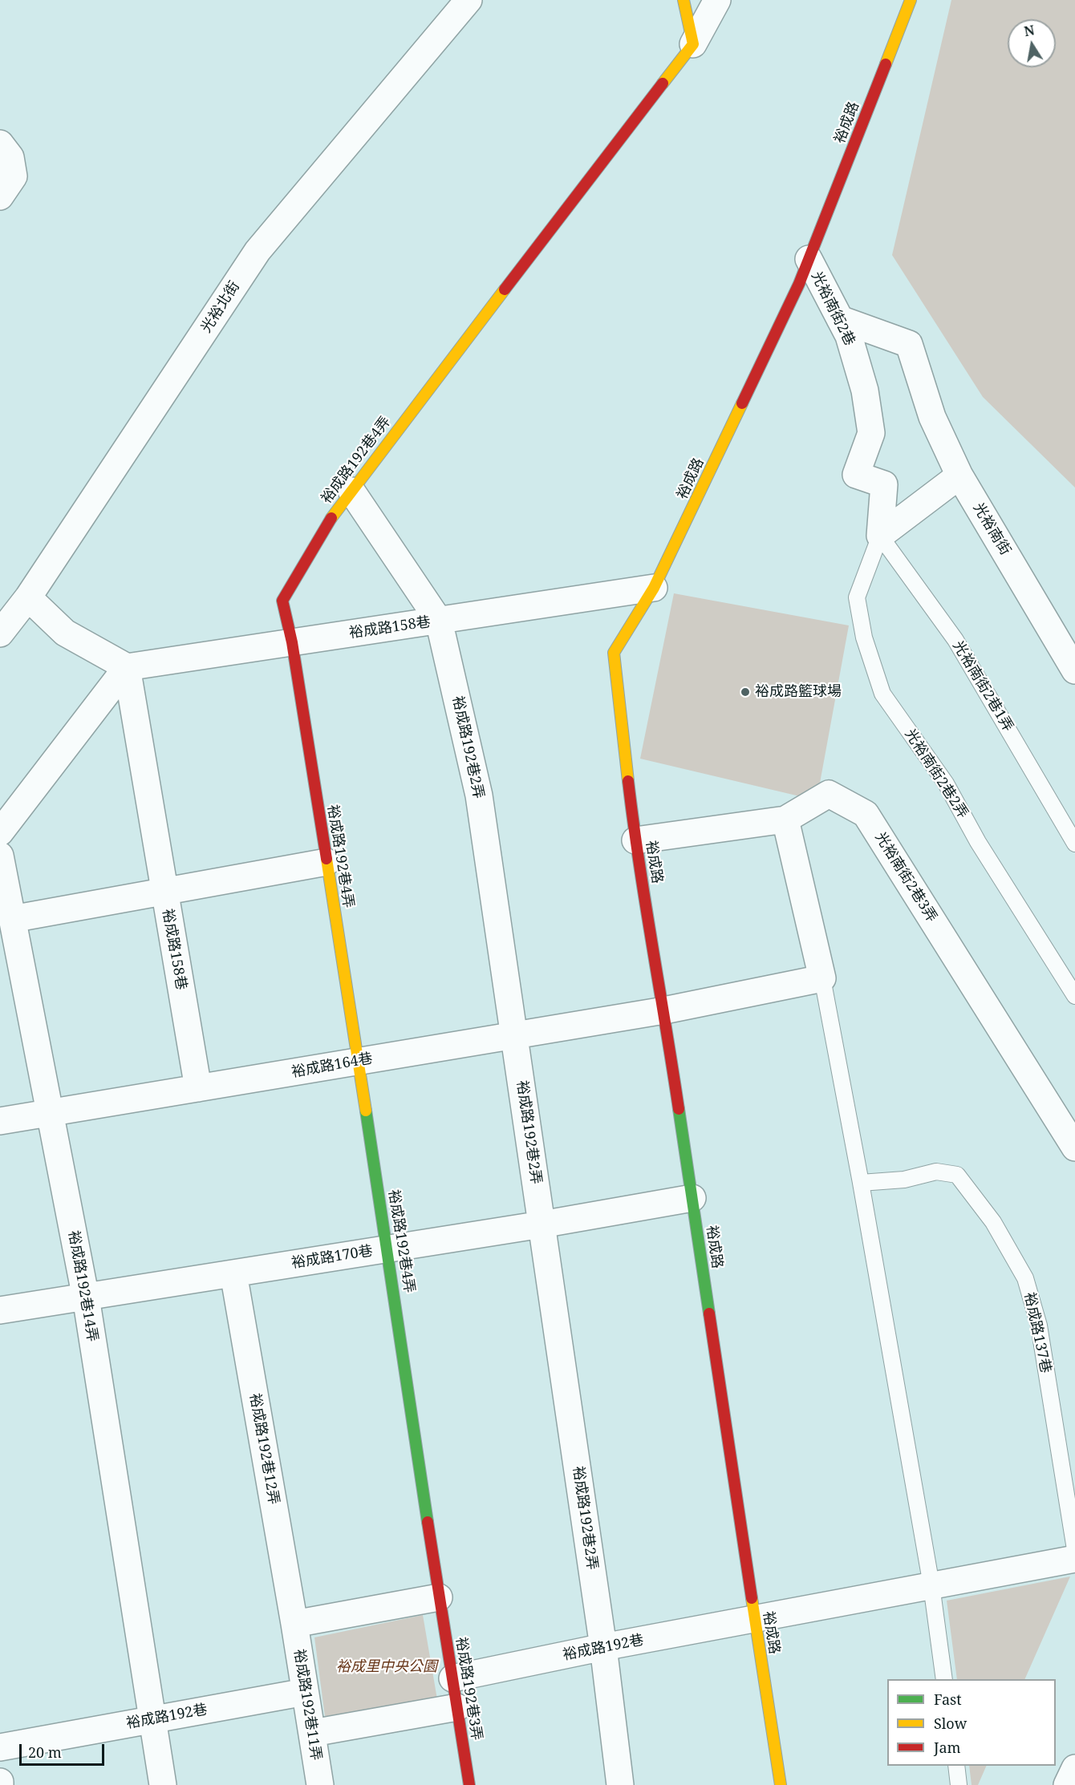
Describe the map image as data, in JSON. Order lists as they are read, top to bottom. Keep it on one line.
{"streets":{"street":["裕成路","光裕北街","光裕南街2巷","裕成路192巷4弄","光裕南街","裕成路158巷","裕成路192巷2弄","光裕南街2巷3弄","裕成路164巷","裕成路170巷","裕成路192巷14弄","裕成路192巷12弄","裕成路192巷","裕成路192巷3弄","裕成路192巷11弄"],"lane":["光裕南街2巷1弄","光裕南街2巷2弄","裕成路137巷"]},"crossings":[["裕成路","光裕南街2巷"],["裕成路","裕成路158巷"],["裕成路","光裕南街2巷3弄"],["裕成路","裕成路164巷"],["裕成路","裕成路170巷"],["裕成路","裕成路192巷"],["光裕南街2巷","光裕南街"],["光裕南街2巷","光裕南街2巷1弄"],["光裕南街2巷","光裕南街2巷2弄"],["裕成路192巷4弄","裕成路158巷"],["裕成路192巷4弄","裕成路164巷"],["裕成路192巷4弄","裕成路170巷"],["裕成路192巷4弄","裕成路192巷3弄"],["裕成路158巷","裕成路192巷2弄"],["裕成路158巷","裕成路164巷"],["光裕南街2巷1弄","光裕南街2巷2弄"],["裕成路192巷2弄","裕成路164巷"],["裕成路192巷2弄","裕成路170巷"],["裕成路192巷2弄","裕成路192巷"],["裕成路164巷","裕成路192巷14弄"],["裕成路170巷","裕成路192巷14弄"],["裕成路170巷","裕成路192巷12弄"],["裕成路192巷14弄","裕成路192巷"],["裕成路192巷12弄","裕成路192巷11弄"],["裕成路192巷","裕成路192巷3弄"],["裕成路192巷","裕成路192巷11弄"]],"parks":["裕成里中央公園"],"places":["裕成路籃球場"],"legend":["Fast","Slow","Jam"],"scale_bar":"20 m","north":"top"}
